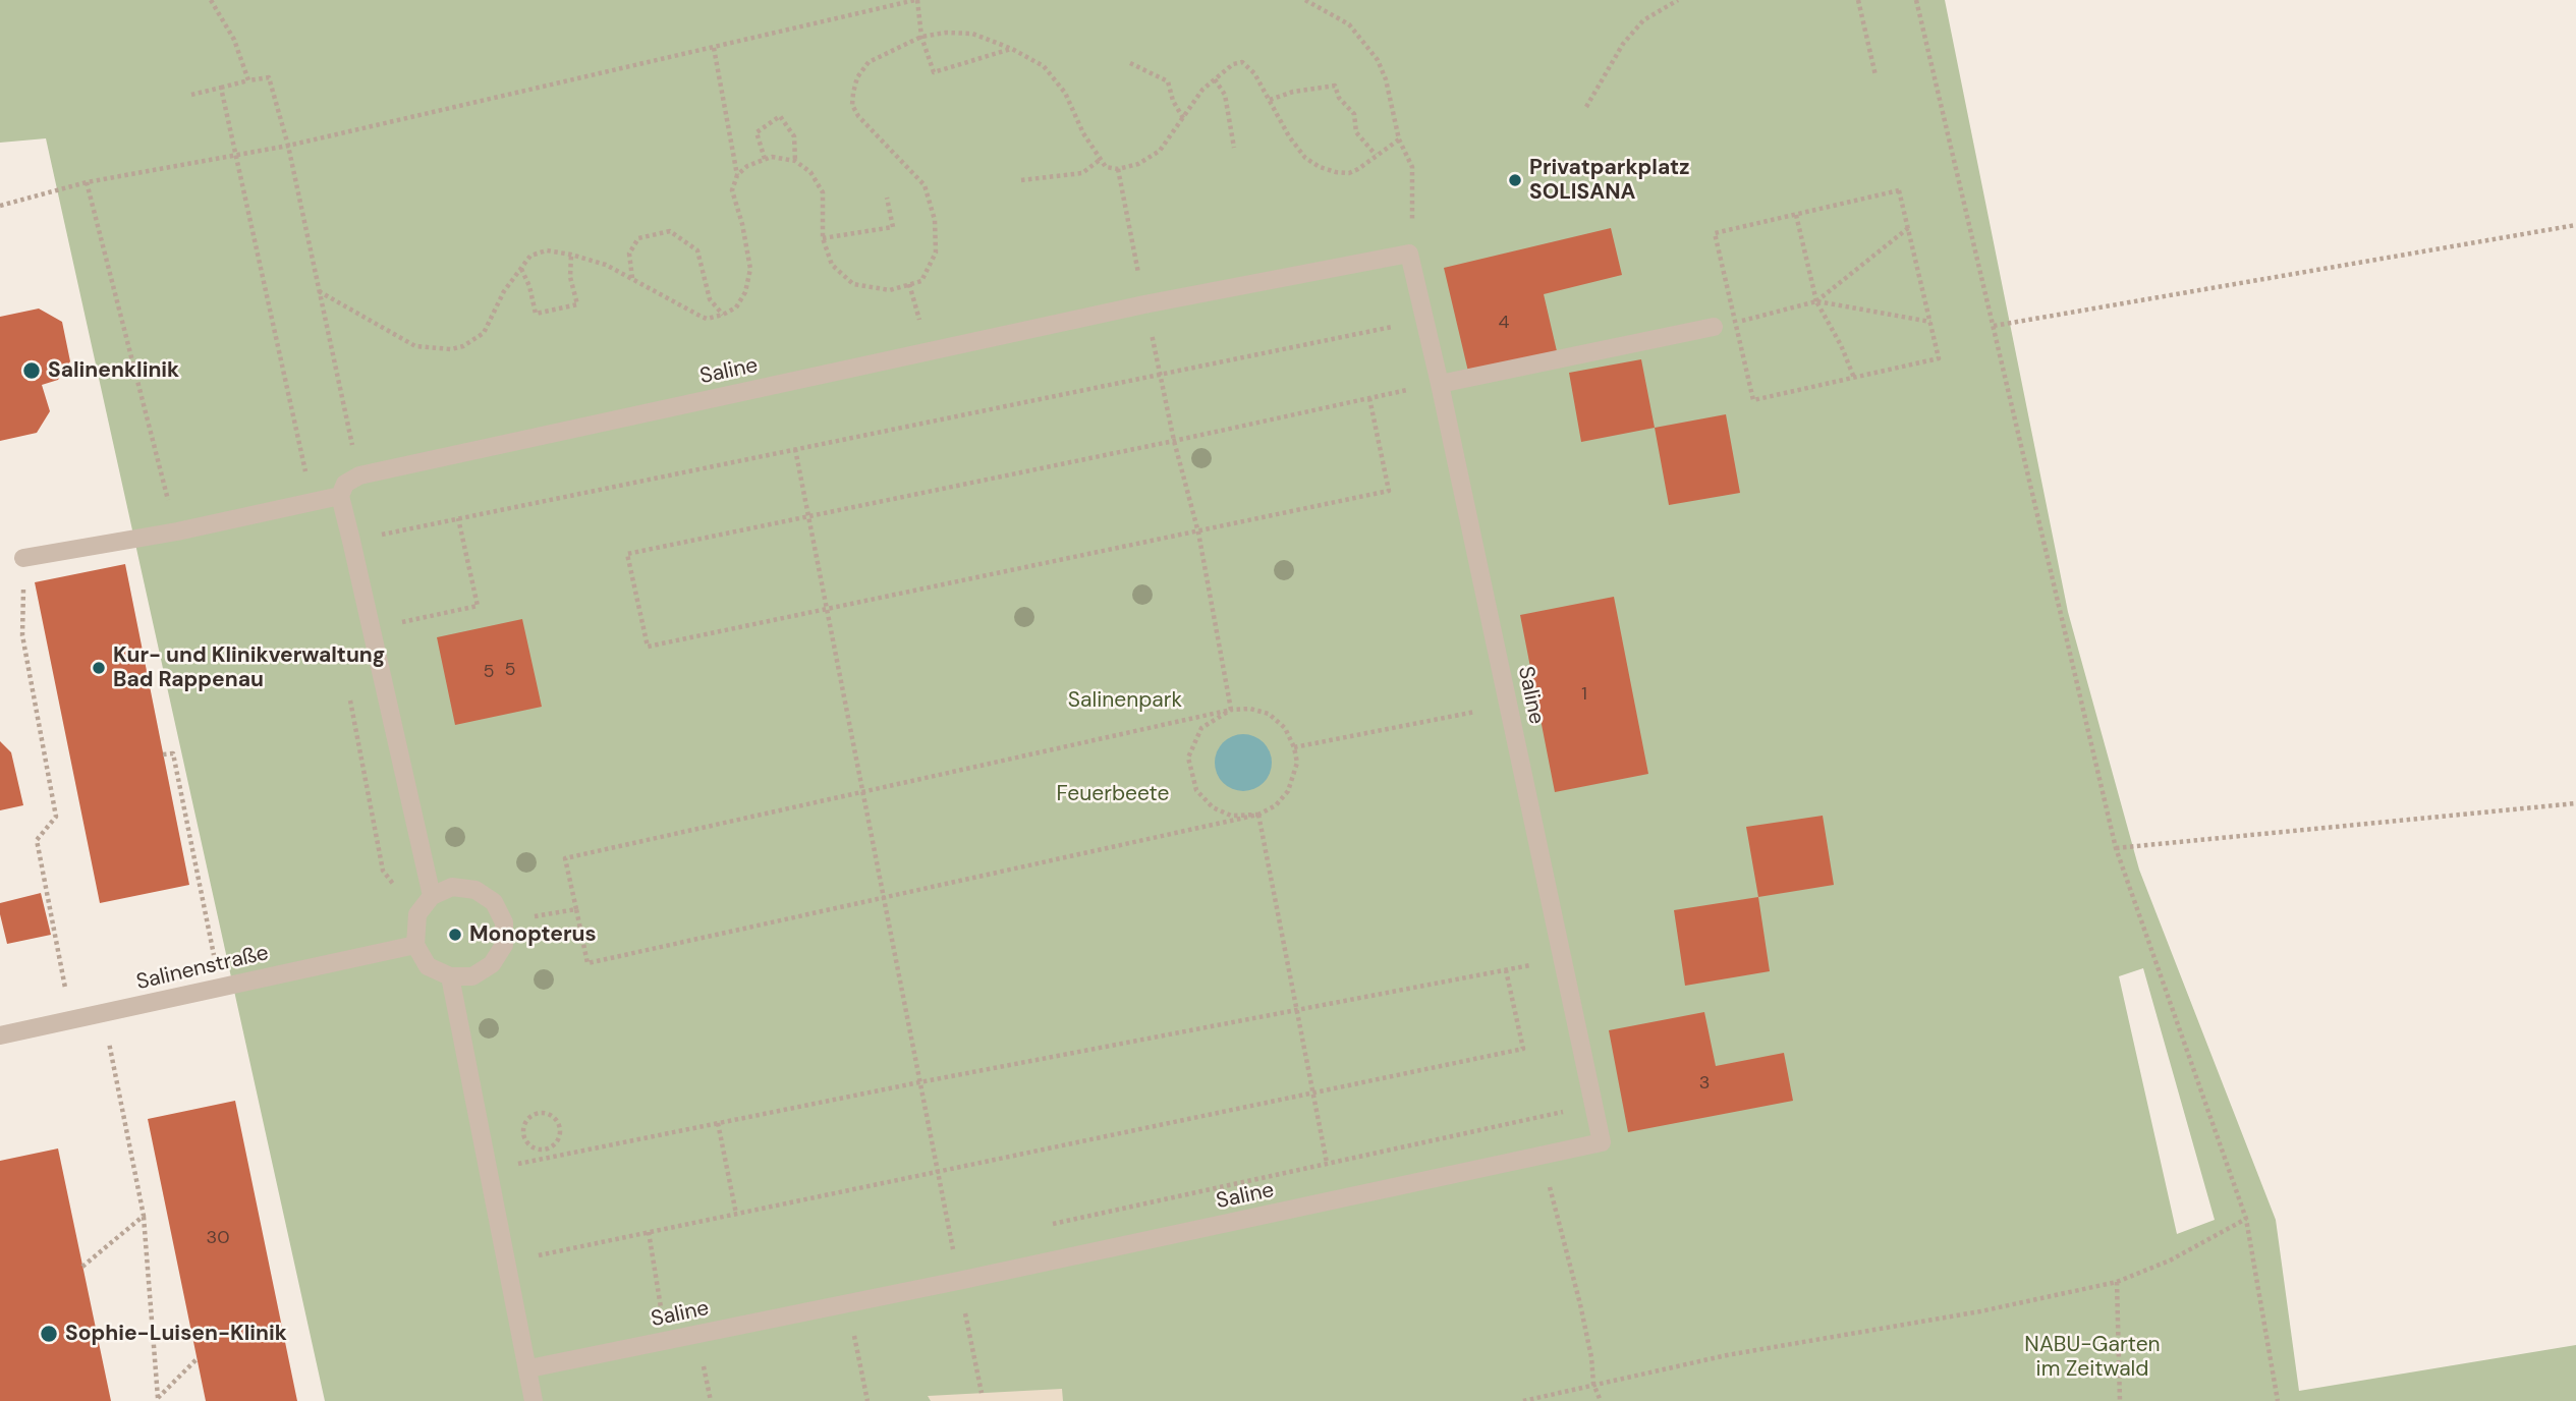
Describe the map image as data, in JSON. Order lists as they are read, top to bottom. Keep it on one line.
{"streets":{"street":["Saline","Salinenstraße"]},"parks":["Salinenpark","Feuerbeete","NABU-Garten im Zeitwald"],"places":["Privatparkplatz SOLISANA","Salinenklinik","Kur- und Klinikverwaltung Bad Rappenau","Monopterus","Sophie-Luisen-Klinik"],"house_numbers":["4","5","5","1","3","30"]}
